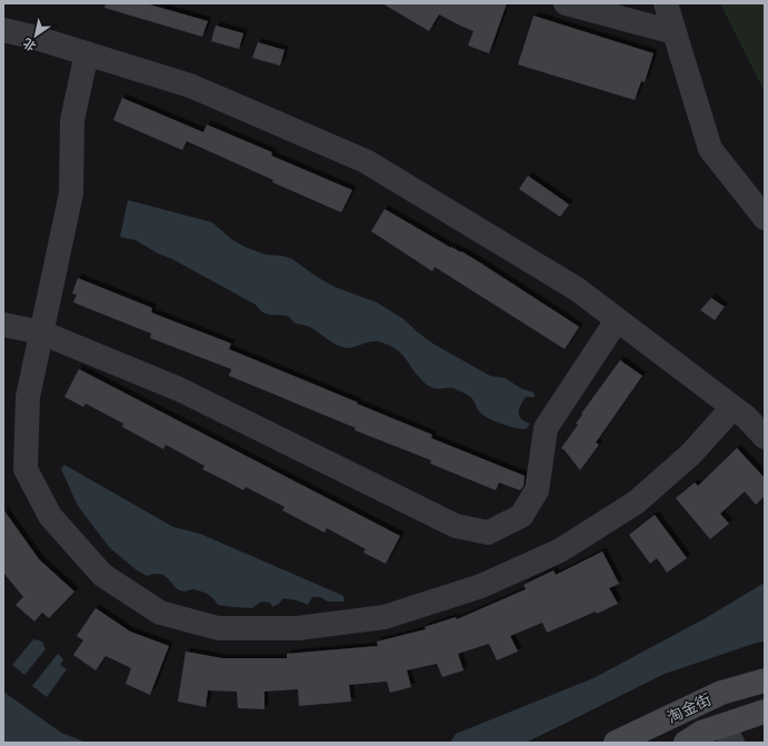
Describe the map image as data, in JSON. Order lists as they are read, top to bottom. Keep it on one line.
{"streets":{"street":["淘金街"]},"north":"bottom left"}
